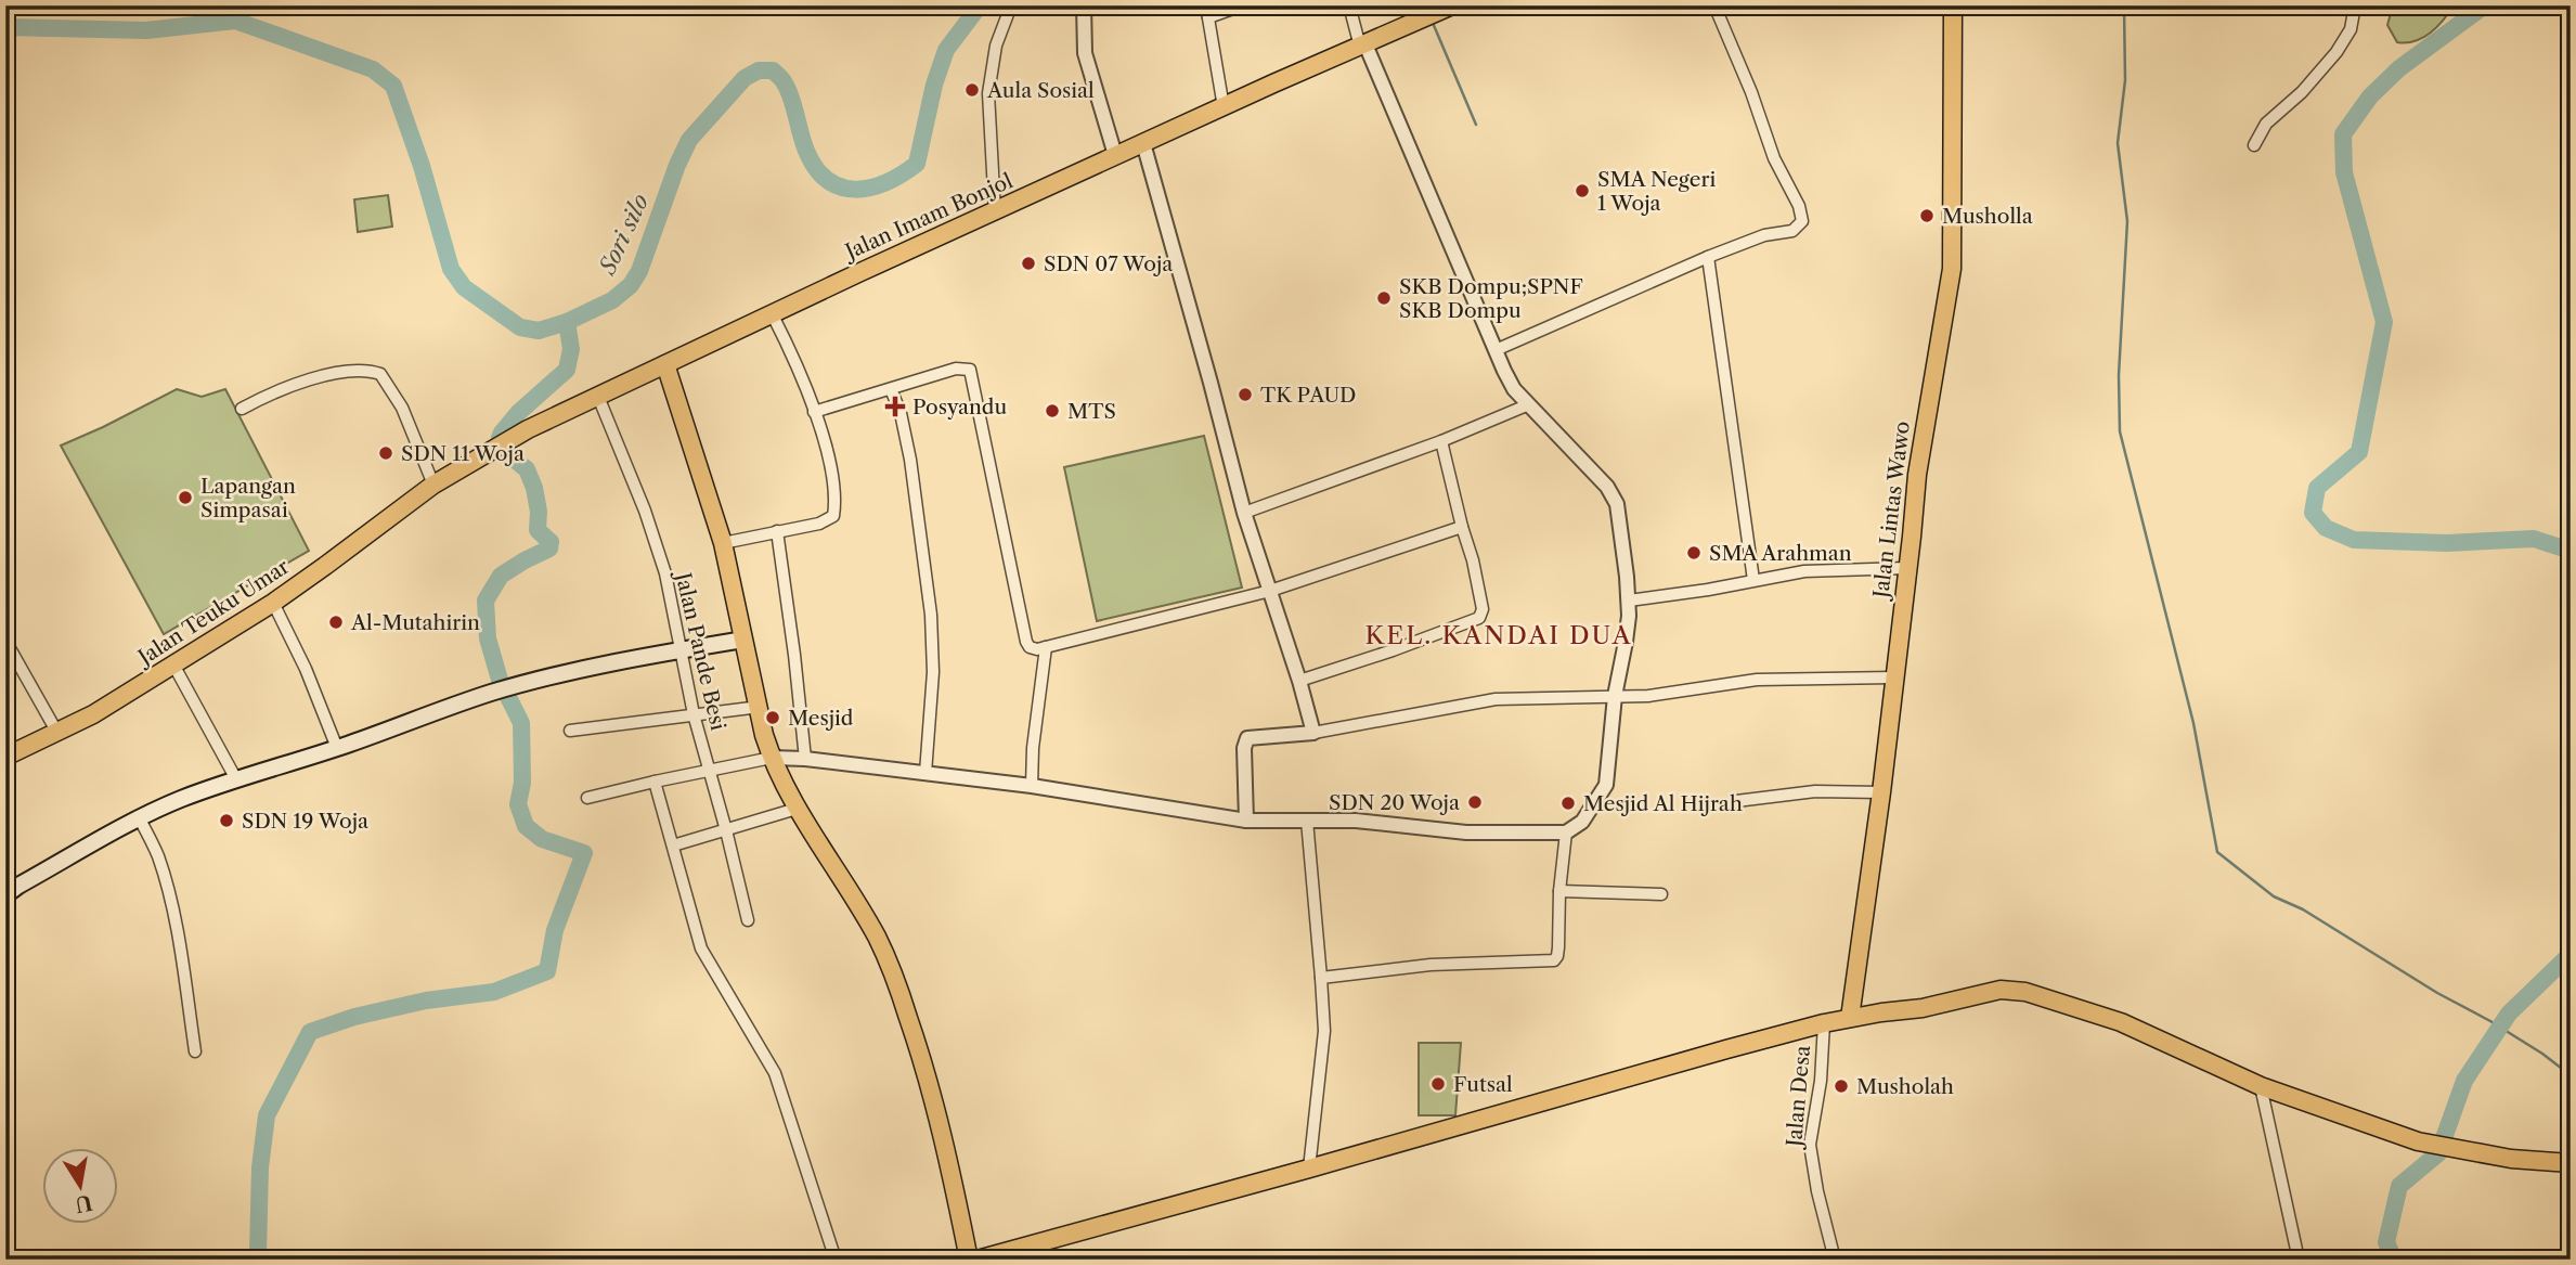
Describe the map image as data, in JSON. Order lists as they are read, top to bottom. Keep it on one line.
{"streets":{"main road":["Jalan Imam Bonjol","Jalan Lintas Wawo","Jalan Teuku Umar"],"street":["Jalan Pande Besi","Jalan Desa"]},"crossings":[["Jalan Imam Bonjol","Jalan Teuku Umar"],["Jalan Imam Bonjol","Jalan Pande Besi"]],"districts":["KEL. KANDAI DUA"],"water":["Sori silo"],"places":{"other":["Aula Sosial","SMA Negeri 1 Woja","Musholla","SDN 07 Woja","SKB Dompu;SPNF SKB Dompu","TK PAUD","MTS","SDN 11 Woja","Lapangan Simpasai","SMA Arahman","Al-Mutahirin","Mesjid","SDN 20 Woja","Mesjid Al Hijrah","SDN 19 Woja","Futsal","Musholah"],"health":["Posyandu"]},"north":"bottom"}
